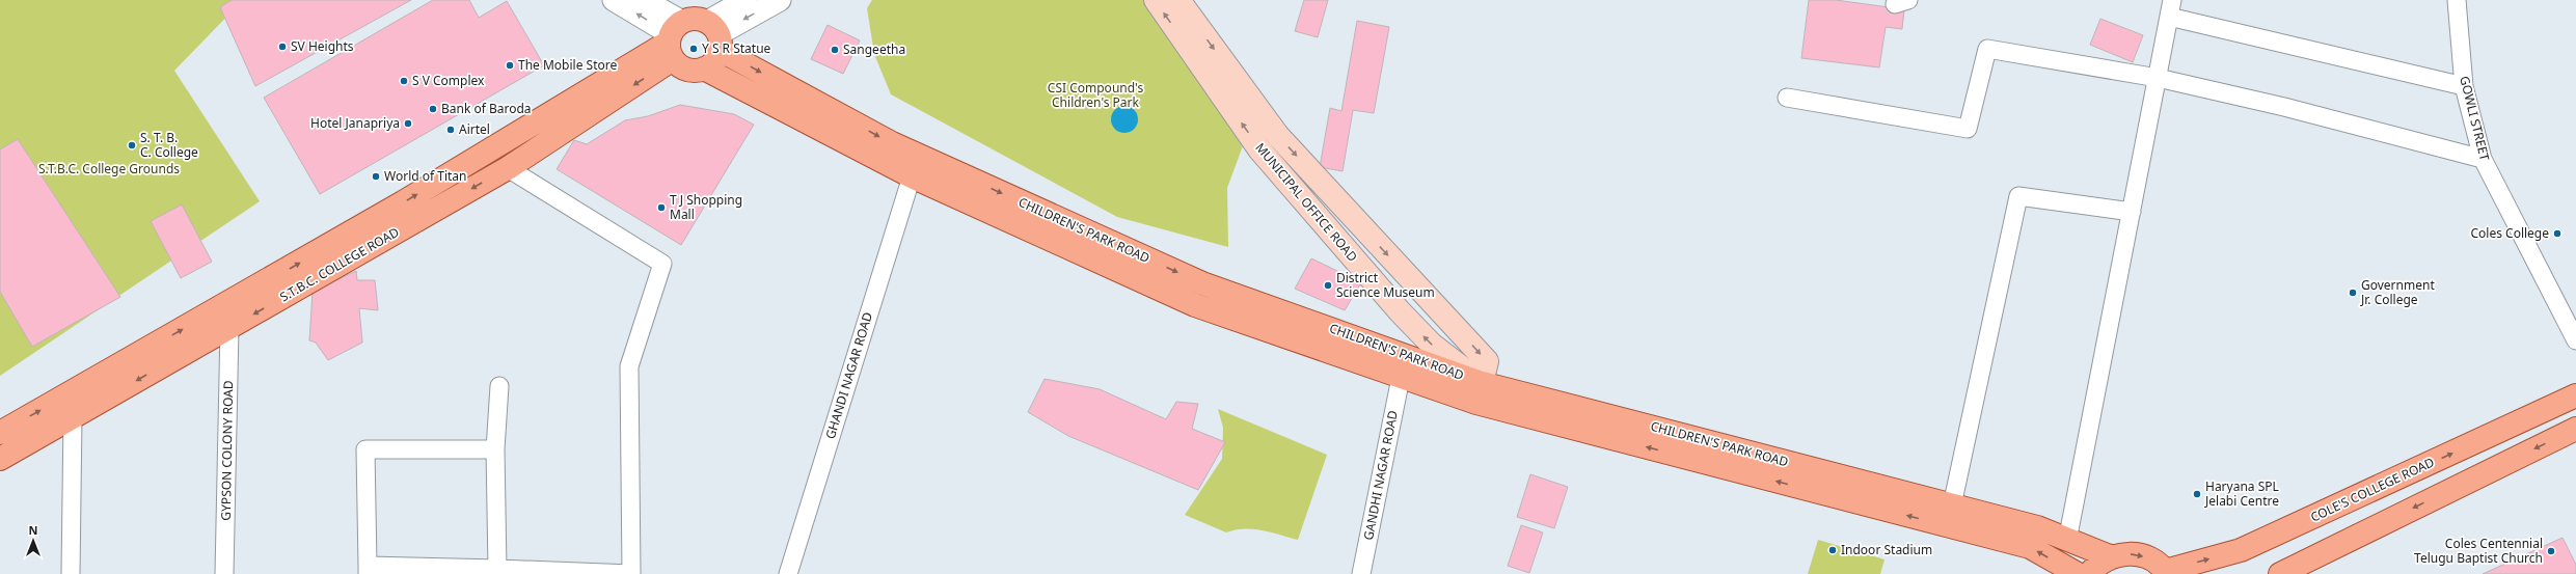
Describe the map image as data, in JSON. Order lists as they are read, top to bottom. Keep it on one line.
{"streets":{"main road":["MUNICIPAL OFFICE ROAD","CHILDREN'S PARK ROAD","S.T.B.C. COLLEGE ROAD","COLE'S COLLEGE ROAD"],"street":["GOWLI STREET","GHANDI NAGAR ROAD","GYPSON COLONY ROAD","GANDHI NAGAR ROAD"]},"crossings":[["MUNICIPAL OFFICE ROAD","CHILDREN'S PARK ROAD"],["CHILDREN'S PARK ROAD","S.T.B.C. COLLEGE ROAD"],["CHILDREN'S PARK ROAD","GHANDI NAGAR ROAD"],["CHILDREN'S PARK ROAD","GANDHI NAGAR ROAD"],["S.T.B.C. COLLEGE ROAD","GYPSON COLONY ROAD"]],"parks":["CSI Compound's Children's Park","S.T.B.C. College Grounds"],"places":["SV Heights","Y S R Statue","Sangeetha","The Mobile Store","S V Complex","Bank of Baroda","Hotel Janapriya","Airtel","S. T. B. C. College","World of Titan","T J Shopping Mall","Coles College","District Science Museum","Government Jr. College","Haryana SPL Jelabi Centre","Indoor Stadium","Coles Centennial Telugu Baptist Church"],"north":"top"}
